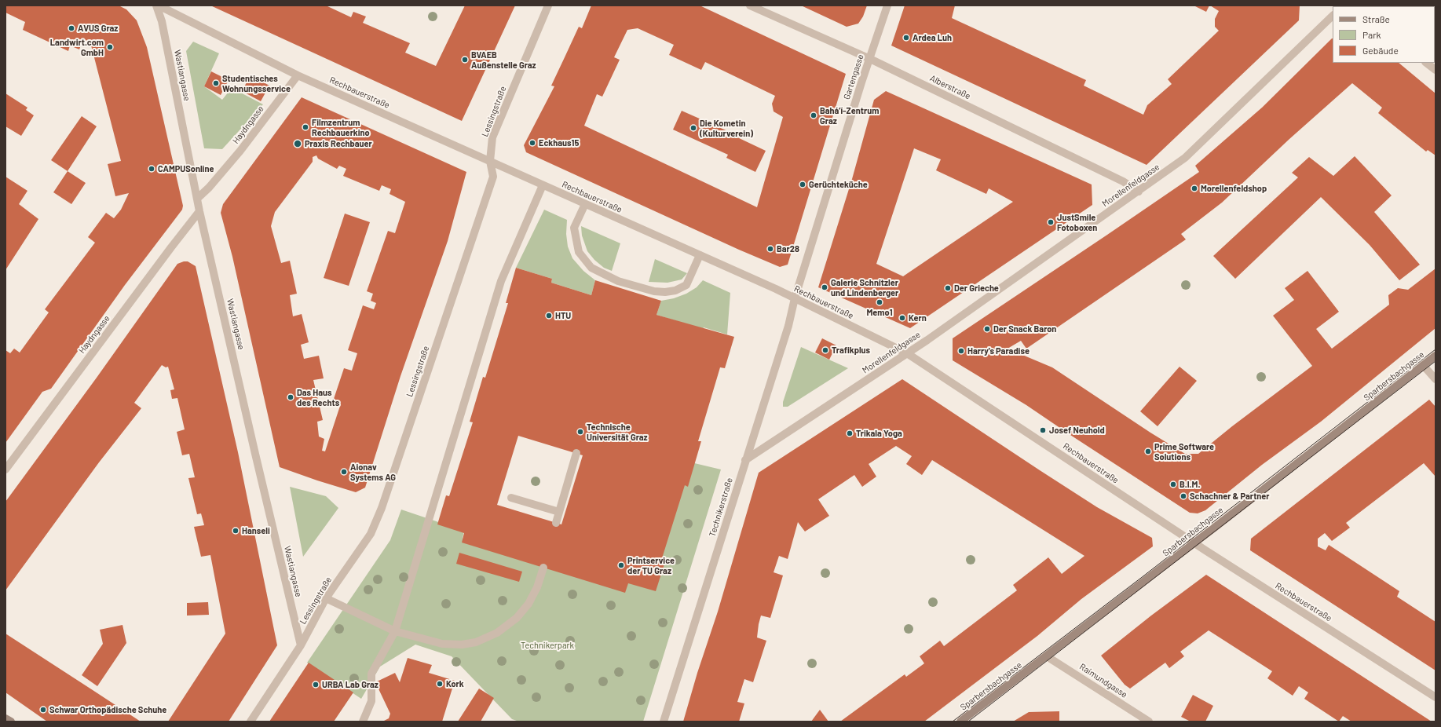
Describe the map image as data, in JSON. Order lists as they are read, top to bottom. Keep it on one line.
{"streets":{"main road":["Sparbersbachgasse"],"street":["Wastiangasse","Gartengasse","Alberstraße","Rechbauerstraße","Lessingstraße","Haydngasse","Morellenfeldgasse","Technikerstraße","Raimundgasse"]},"crossings":[["Wastiangasse","Rechbauerstraße"],["Wastiangasse","Lessingstraße"],["Wastiangasse","Haydngasse"],["Gartengasse","Alberstraße"],["Gartengasse","Rechbauerstraße"],["Gartengasse","Technikerstraße"],["Alberstraße","Morellenfeldgasse"],["Rechbauerstraße","Lessingstraße"],["Rechbauerstraße","Haydngasse"],["Rechbauerstraße","Morellenfeldgasse"],["Rechbauerstraße","Sparbersbachgasse"],["Rechbauerstraße","Technikerstraße"],["Morellenfeldgasse","Technikerstraße"],["Sparbersbachgasse","Raimundgasse"]],"parks":["Technikerpark"],"places":["AVUS Graz","Ardea Luh","Landwirt.com GmbH","BVAEB Außenstelle Graz","Studentisches Wohnungsservice","Bahá’í-Zentrum Graz","Filmzentrum Rechbauerkino","Die Kometin (Kulturverein)","Eckhaus15","Praxis Rechbauer","CAMPUSonline","Gerüchteküche","Morellenfeldshop","JustSmile Fotoboxen","Bar28","Galerie Schnitzler und Lindenberger","Der Grieche","Memo1","HTU","Kern","Der Snack Baron","Trafikplus","Harry's Paradise","Das Haus des Rechts","Josef Neuhold","Technische Universität Graz","Trikala Yoga","Prime Software Solutions","Aionav Systems AG","B.I.M.","Schachner & Partner","Hanseli","Printservice der TU Graz","Kork","URBA Lab Graz","Schwar Orthopädische Schuhe"],"legend":["Straße","Park","Gebäude"]}
